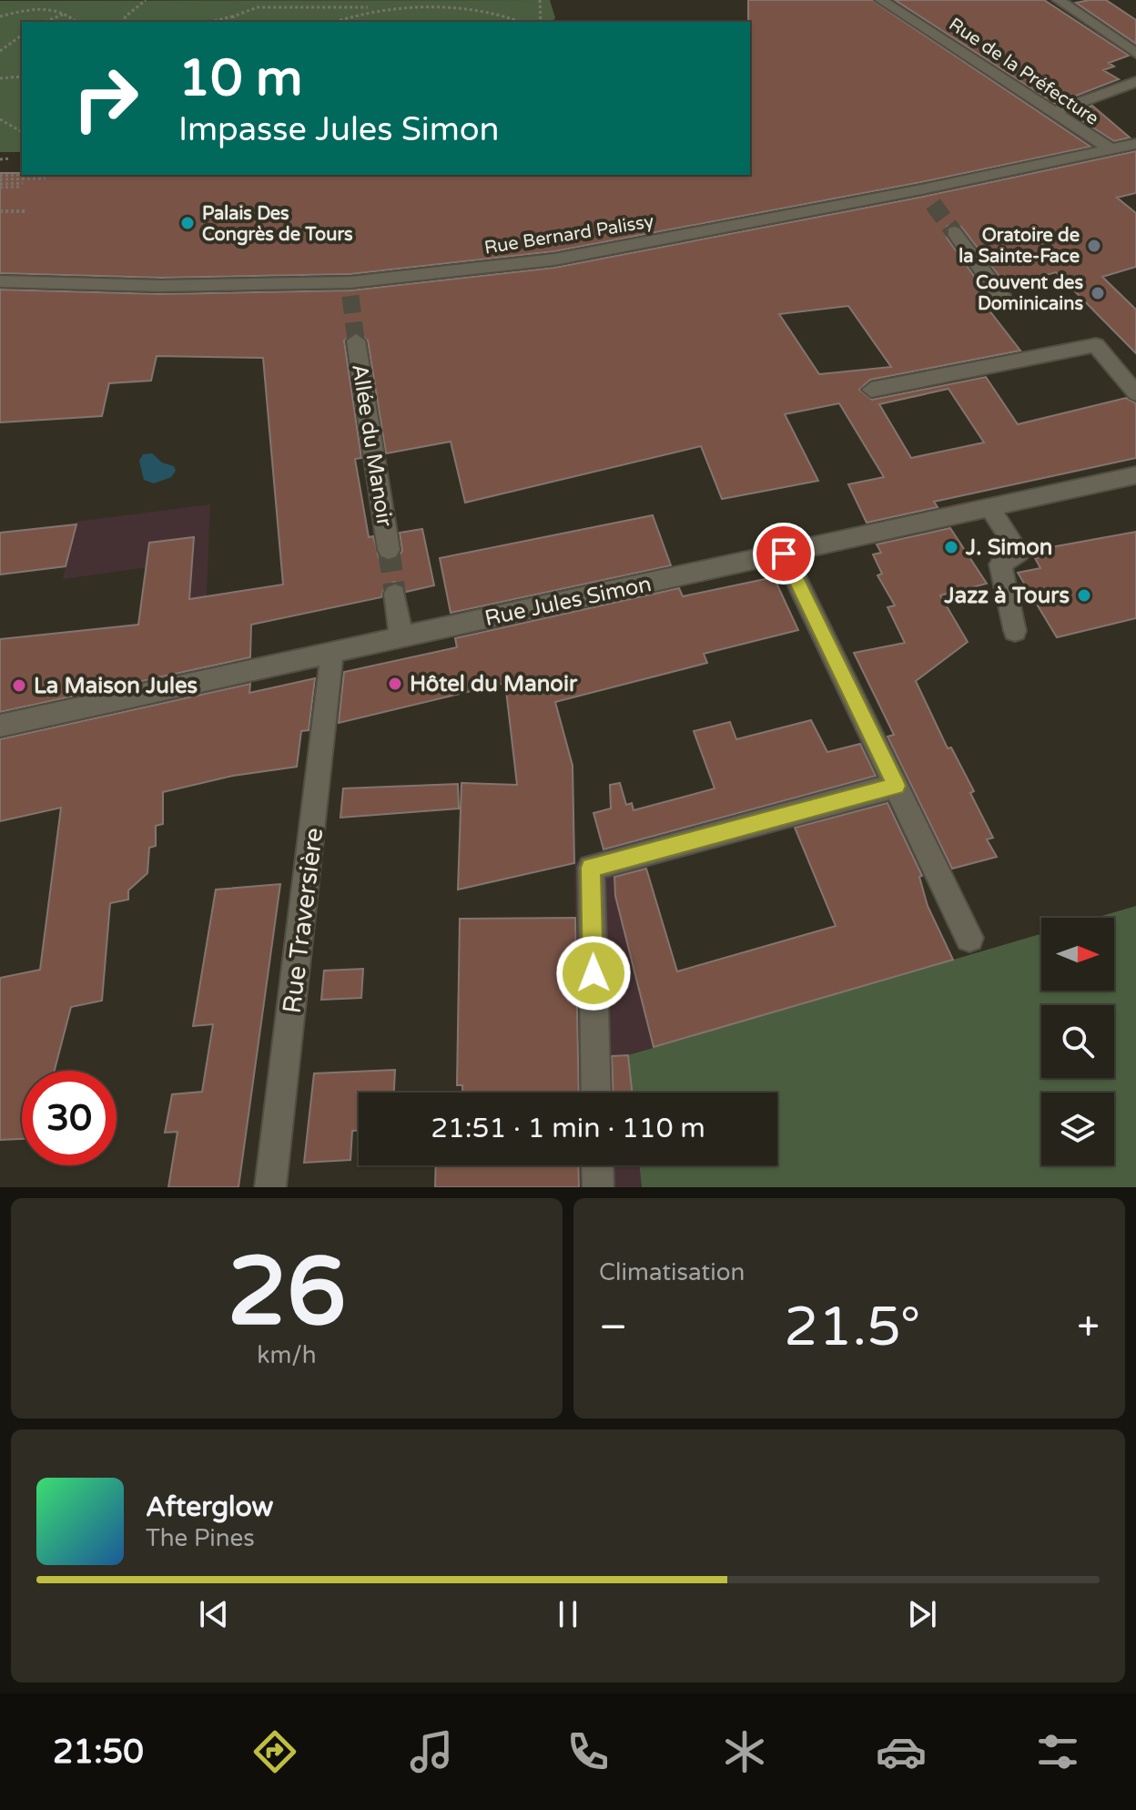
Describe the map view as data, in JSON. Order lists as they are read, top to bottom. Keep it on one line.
{"streets":{"street":["Rue de la Préfecture","Rue Bernard Palissy","Allée du Manoir","Rue Jules Simon","Rue Traversière"]},"crossings":[["Rue de la Préfecture","Rue Bernard Palissy"],["Rue Jules Simon","Rue Traversière"]],"places":["Palais Des Congrès de Tours","Oratoire de la Sainte-Face","Couvent des Dominicains","J. Simon","Jazz à Tours","Hôtel du Manoir","La Maison Jules"],"north":"right","page":{"turn":["10 m","Impasse Jules Simon"],"limit":"30","trip":"21:51 · 1 min · 110 m","tile":[["26","km/h"],"Climatisation"],"heat":["−","21.5°","+"],"song":["Afterglow","The Pines"],"tabs":"21:50"}}
